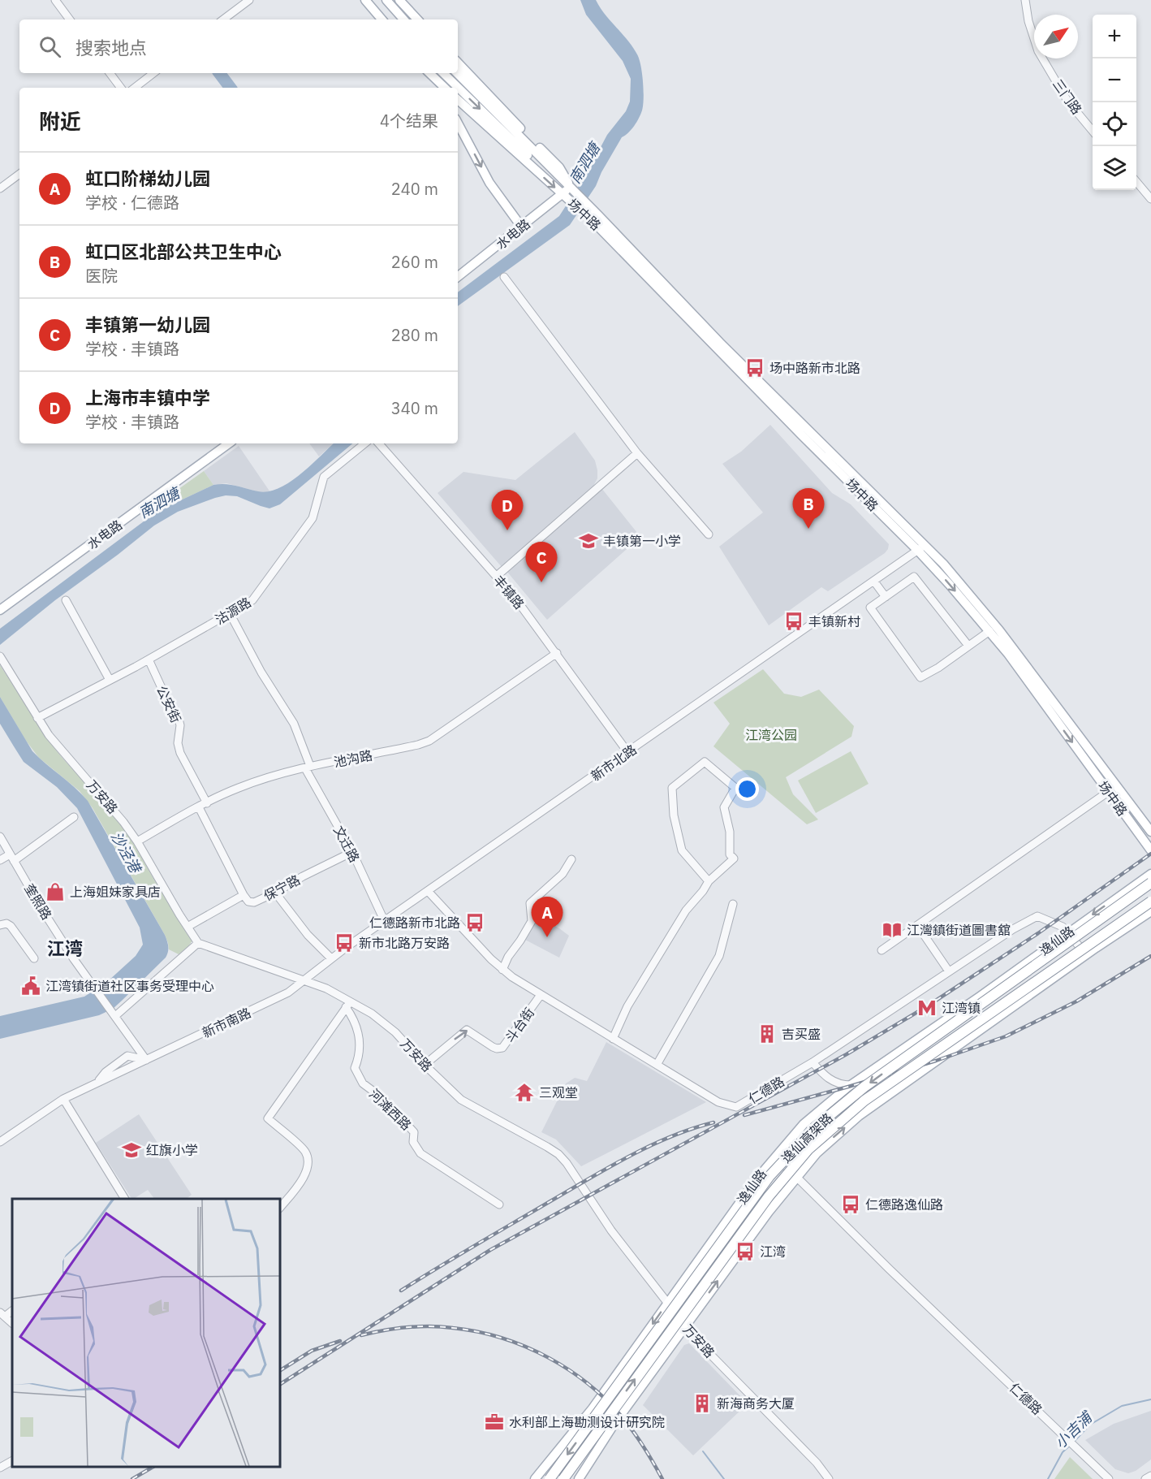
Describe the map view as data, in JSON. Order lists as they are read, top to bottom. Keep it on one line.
{"streets":{"highway":["逸仙高架路"],"main road":["场中路","水电路","逸仙路"],"street":["三门路","丰镇路","沽源路","公安街","池沟路","新市北路","万安路","文迁路","保宁路","奎照路","新市南路","斗台街","仁德路","河滩西路"]},"crossings":[["场中路","水电路"],["场中路","新市北路"],["丰镇路","池沟路"],["丰镇路","新市北路"],["沽源路","公安街"],["沽源路","万安路"],["沽源路","文迁路"],["公安街","池沟路"],["池沟路","万安路"],["池沟路","文迁路"],["新市北路","万安路"],["新市北路","文迁路"],["新市北路","新市南路"],["新市北路","仁德路"],["万安路","保宁路"],["万安路","逸仙路"],["万安路","新市南路"],["万安路","斗台街"],["万安路","河滩西路"],["文迁路","保宁路"],["奎照路","新市南路"],["逸仙路","仁德路"],["斗台街","仁德路"]],"one_way":["斗台街"],"districts":["江湾"],"water":["南泗塘","沙泾港","小吉浦"],"parks":["江湾公园"],"places":{"bus stop":["场中路新市北路","丰镇新村","仁德路新市北路","新市北路万安路","仁德路逸仙路","江湾"],"school or university":["丰镇第一小学","红旗小学"],"shop":["上海姐妹家具店"],"library":["江灣鎮街道圖書舘"],"public building":["江湾镇街道社区事务受理中心"],"metro station":["江湾镇"],"building":["吉买盛","新海商务大厦"],"temple":["三观堂"],"office":["水利部上海勘测设计研究院"]},"north":"top right","page":{"map_buttons":["+","−"],"search":"搜索地点","heading":["附近","4个结果"],"list":[{"mark":"A","name":"虹口阶梯幼儿园","note":"学校 · 仁德路","value":"240 m"},{"mark":"B","name":"虹口区北部公共卫生中心","note":"医院","value":"260 m"},{"mark":"C","name":"丰镇第一幼儿园","note":"学校 · 丰镇路","value":"280 m"},{"mark":"D","name":"上海市丰镇中学","note":"学校 · 丰镇路","value":"340 m"}],"pins":["B","D","C","A"]}}
